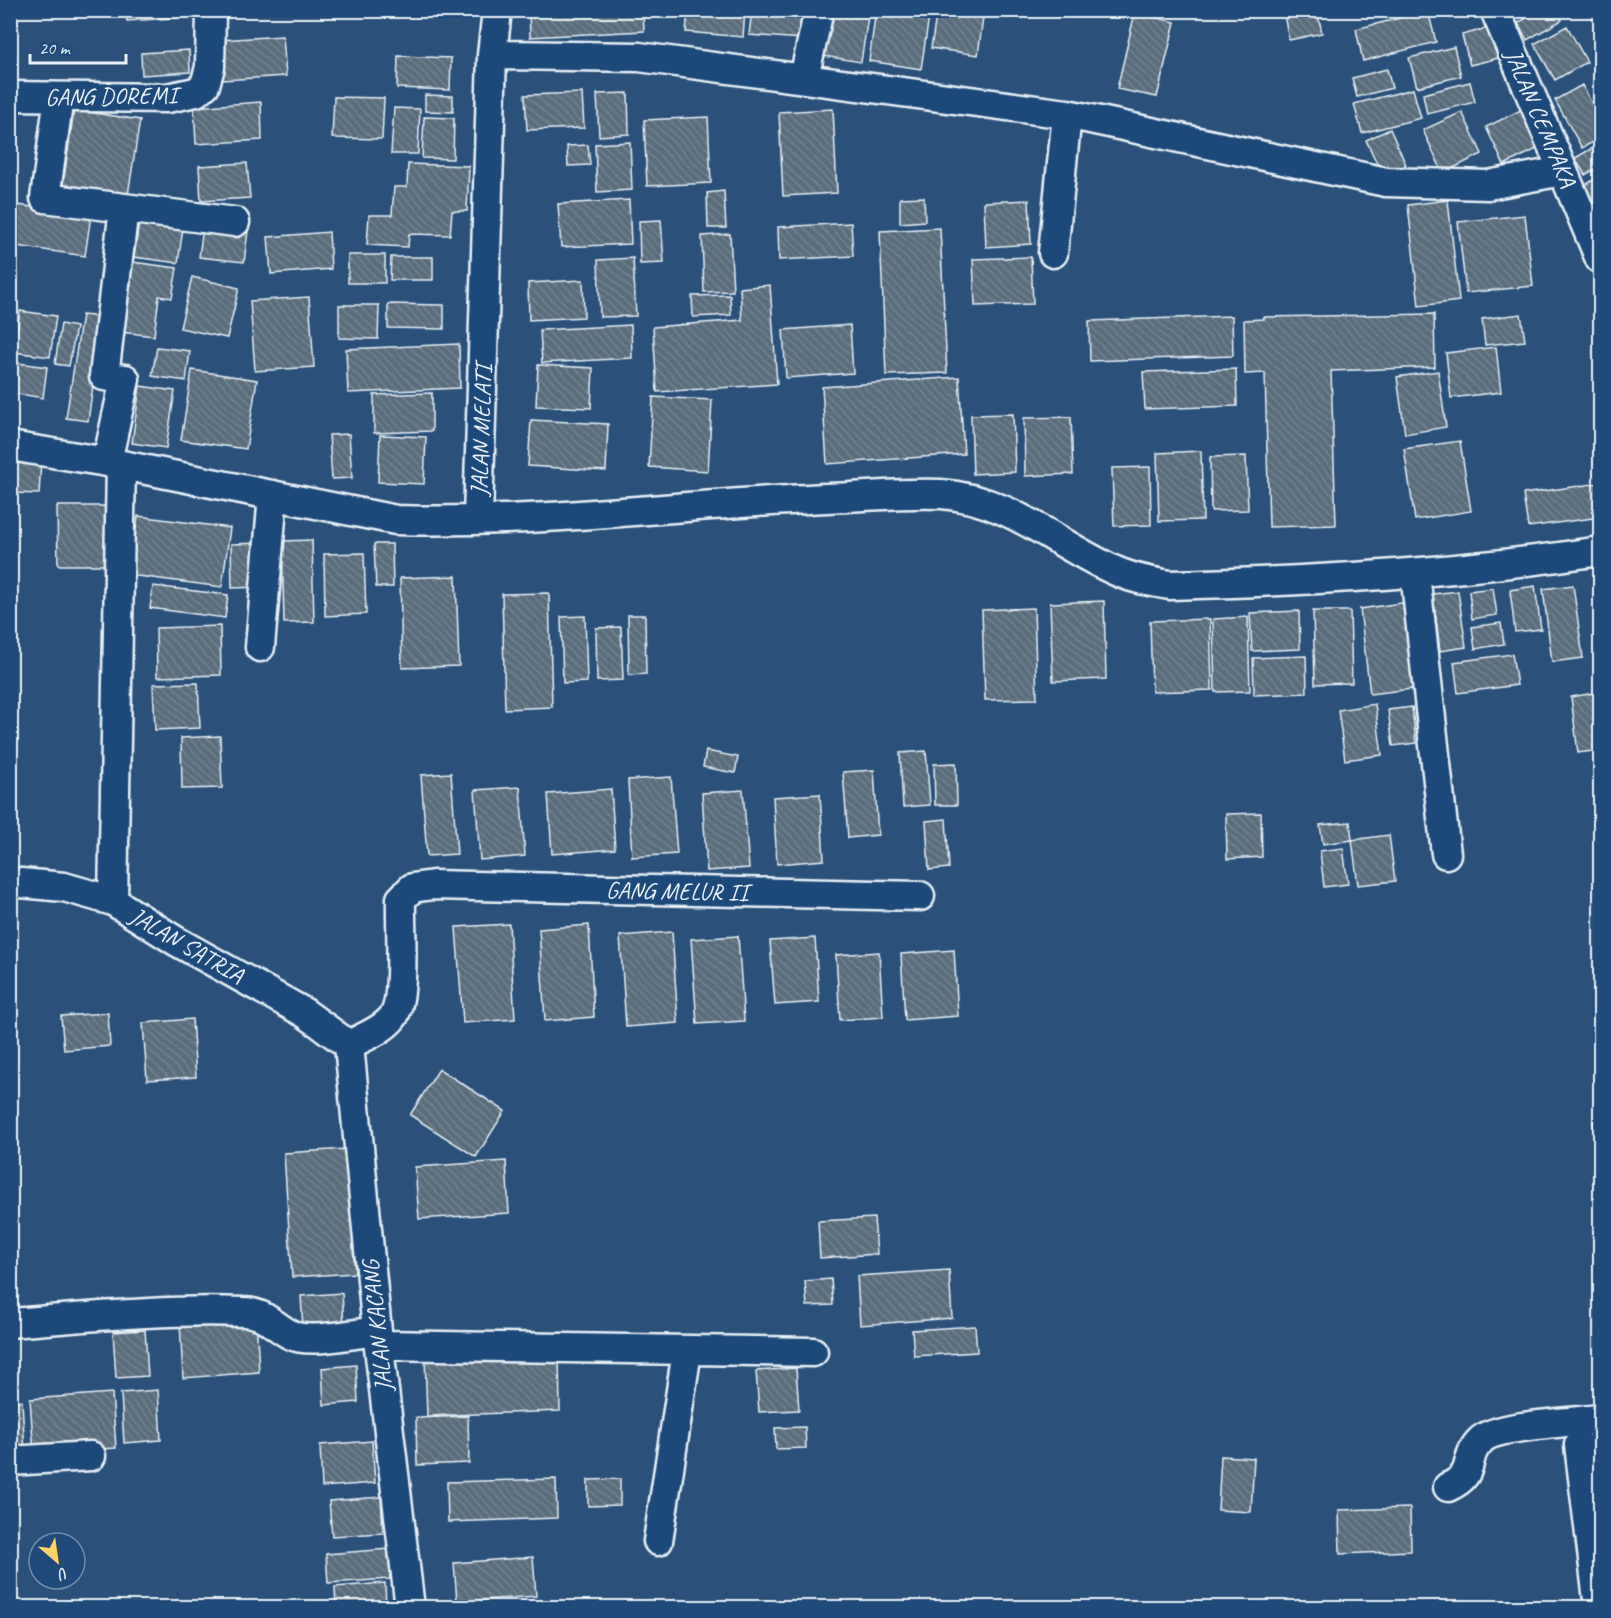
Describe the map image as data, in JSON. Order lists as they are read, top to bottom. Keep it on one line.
{"streets":{"street":["GANG DOREMI","JALAN CEMPAKA","JALAN MELATI","GANG MELUR II","JALAN SATRIA","JALAN KACANG"]},"crossings":[["GANG MELUR II","JALAN SATRIA"],["GANG MELUR II","JALAN KACANG"],["JALAN SATRIA","JALAN KACANG"]],"scale_bar":"20 m","north":"bottom right"}
